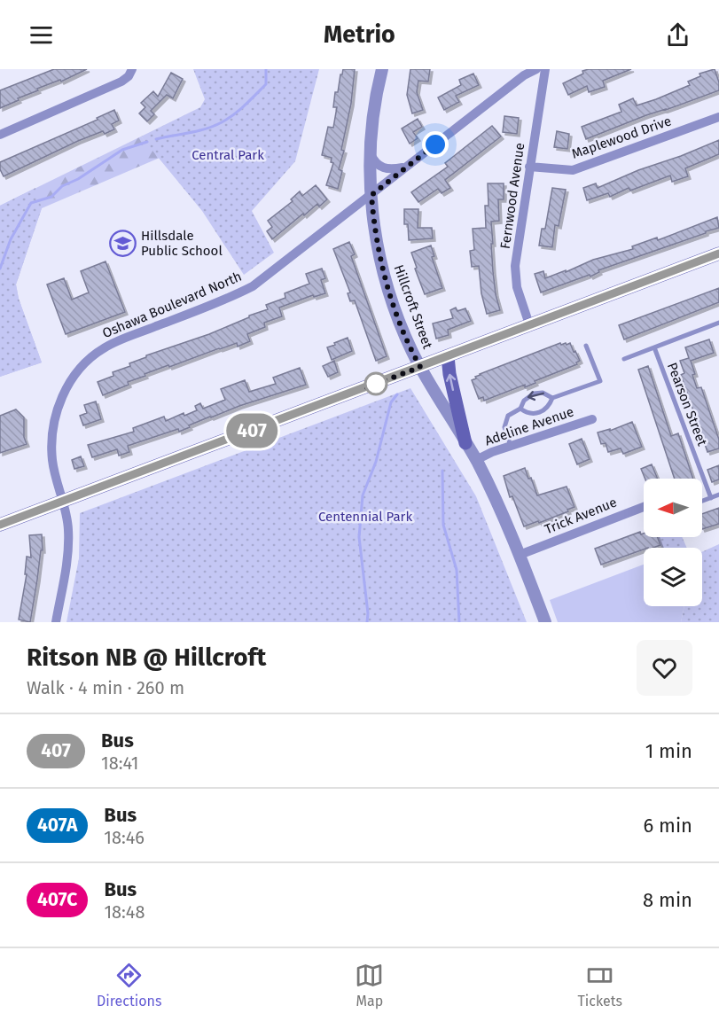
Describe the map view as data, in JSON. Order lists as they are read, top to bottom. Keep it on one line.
{"streets":{"street":["Maplewood Drive","Fernwood Avenue","Oshawa Boulevard North","Hillcroft Street","Adeline Avenue","Trick Avenue"],"lane":["Pearson Street"]},"crossings":[["Maplewood Drive","Fernwood Avenue"],["Oshawa Boulevard North","Hillcroft Street"],["Hillcroft Street","Adeline Avenue"],["Hillcroft Street","Trick Avenue"]],"parks":["Central Park","Centennial Park"],"places":{"school or university":["Hillsdale Public School"]},"lines":["bus line 407"],"north":"left","page":{"header":"Metrio","on_map":"407","heading":["Ritson NB @ Hillcroft","Walk · 4 min · 260 m"],"list":[{"mark":"407","name":"Bus","note":"18:41","value":"1 min"},{"mark":"407A","name":"Bus","note":"18:46","value":"6 min"},{"mark":"407C","name":"Bus","note":"18:48","value":"8 min"}],"tabs":["Directions","Map","Tickets"]}}
